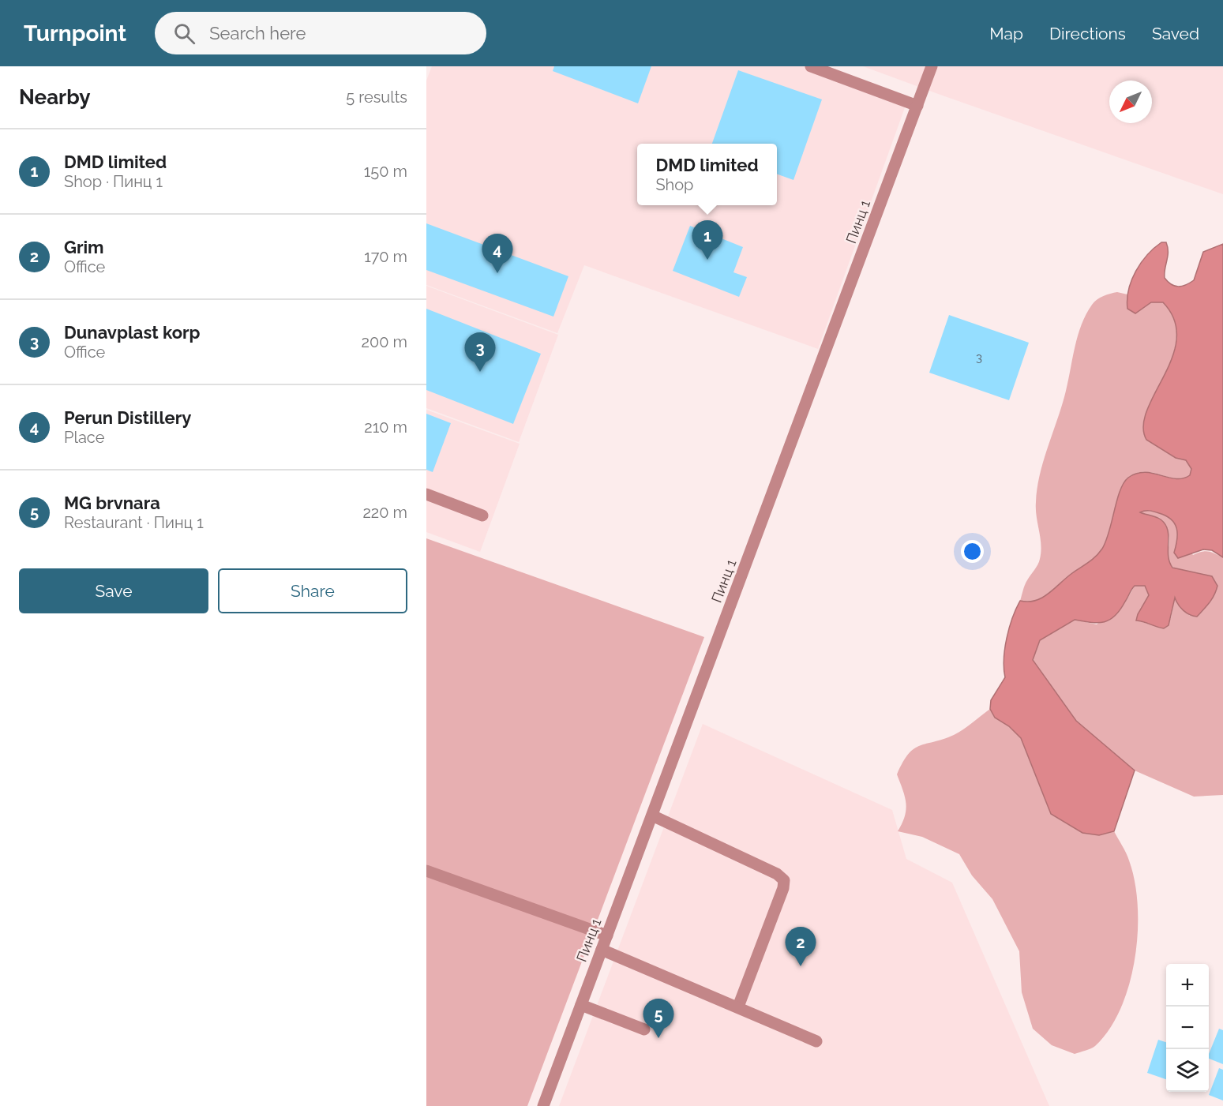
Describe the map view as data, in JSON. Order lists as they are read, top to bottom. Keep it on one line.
{"streets":{"street":["Пинц 1"]},"house_numbers":["3"],"north":"bottom left","page":{"header":"Turnpoint","search":"Search here","nav":["Map","Directions","Saved"],"heading":["Nearby","5 results"],"list":[{"mark":"1","name":"DMD limited","note":"Shop · Пинц 1","value":"150 m"},{"mark":"2","name":"Grim","note":"Office","value":"170 m"},{"mark":"3","name":"Dunavplast korp","note":"Office","value":"200 m"},{"mark":"4","name":"Perun Distillery","note":"Place","value":"210 m"},{"mark":"5","name":"MG brvnara","note":"Restaurant · Пинц 1","value":"220 m"}],"popup":["DMD limited","Shop"],"pins":["1","4","3","2","5"],"buttons":["Save","Share"],"map_buttons":["+","−"]}}
